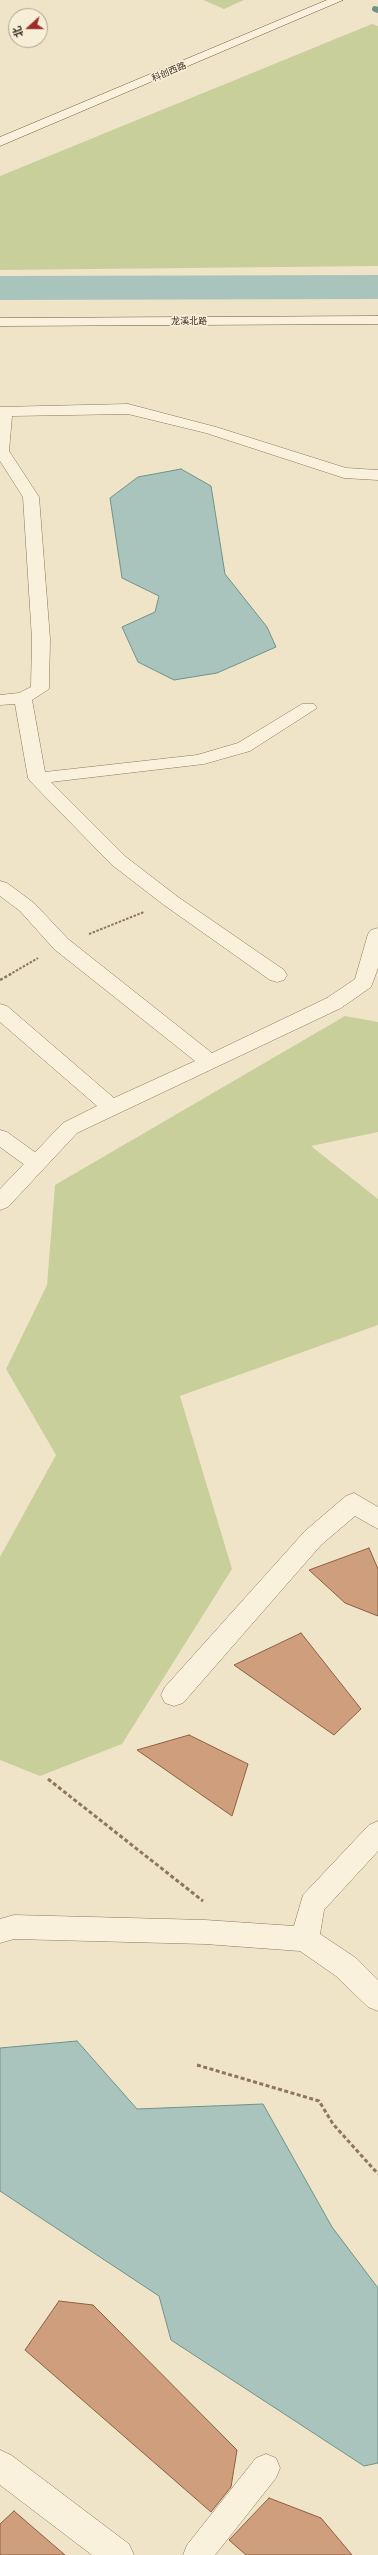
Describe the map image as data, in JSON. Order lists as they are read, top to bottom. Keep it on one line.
{"streets":{"street":["科创西路","龙溪北路"]},"north":"left"}
